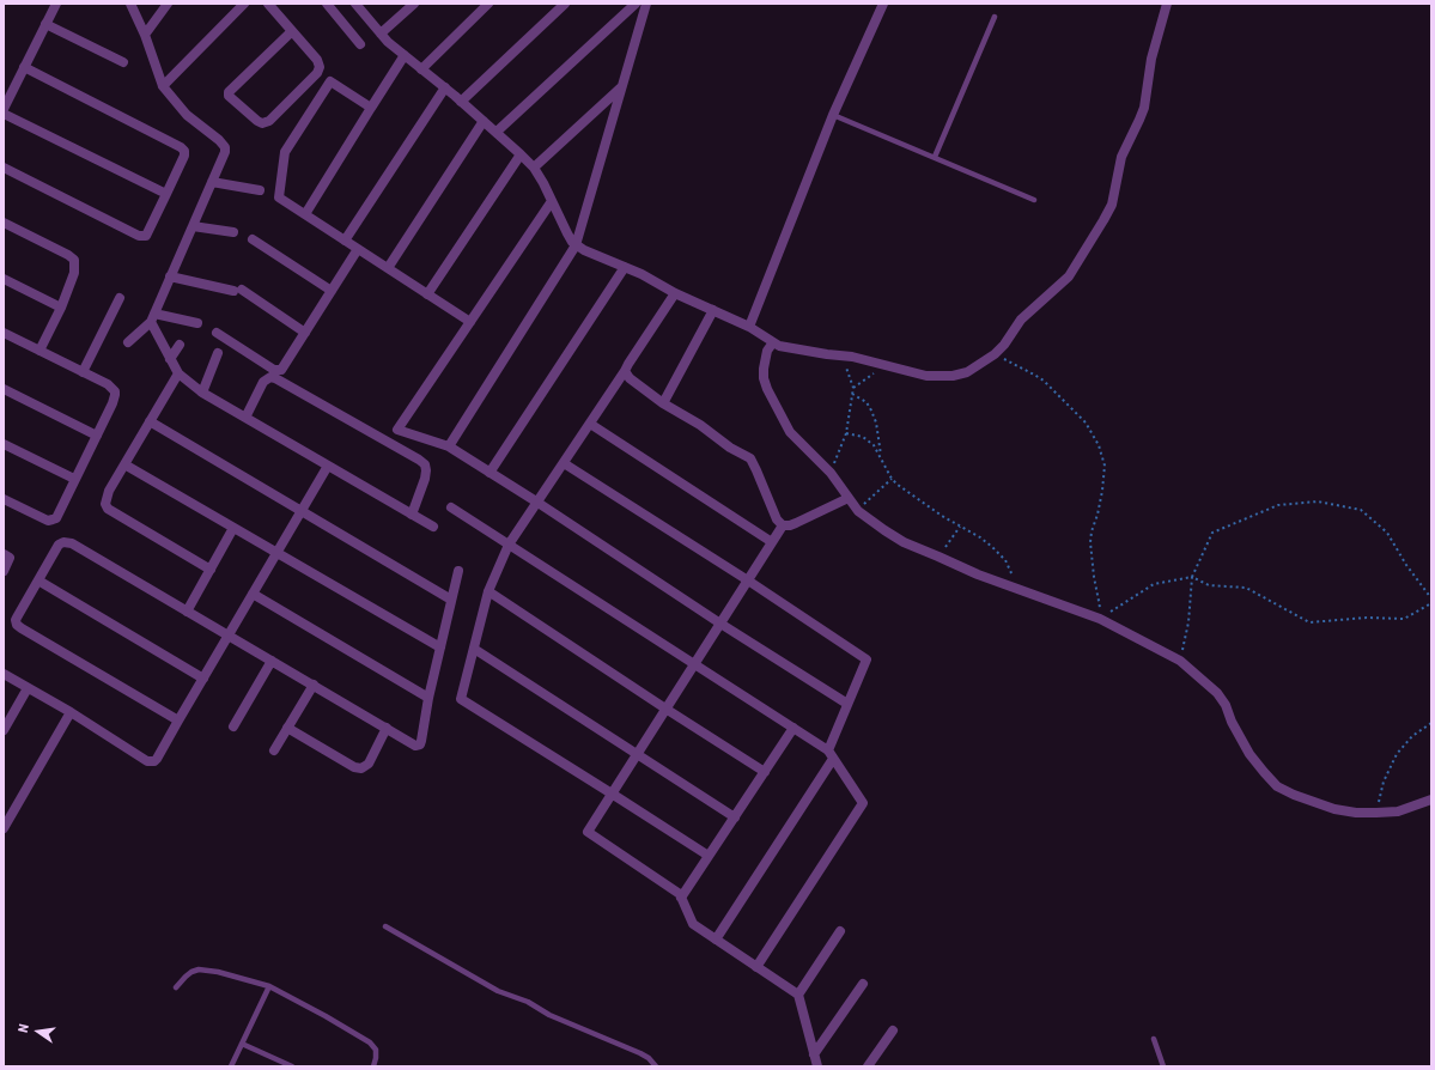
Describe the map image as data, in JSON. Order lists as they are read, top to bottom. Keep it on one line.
{"north":"left"}
